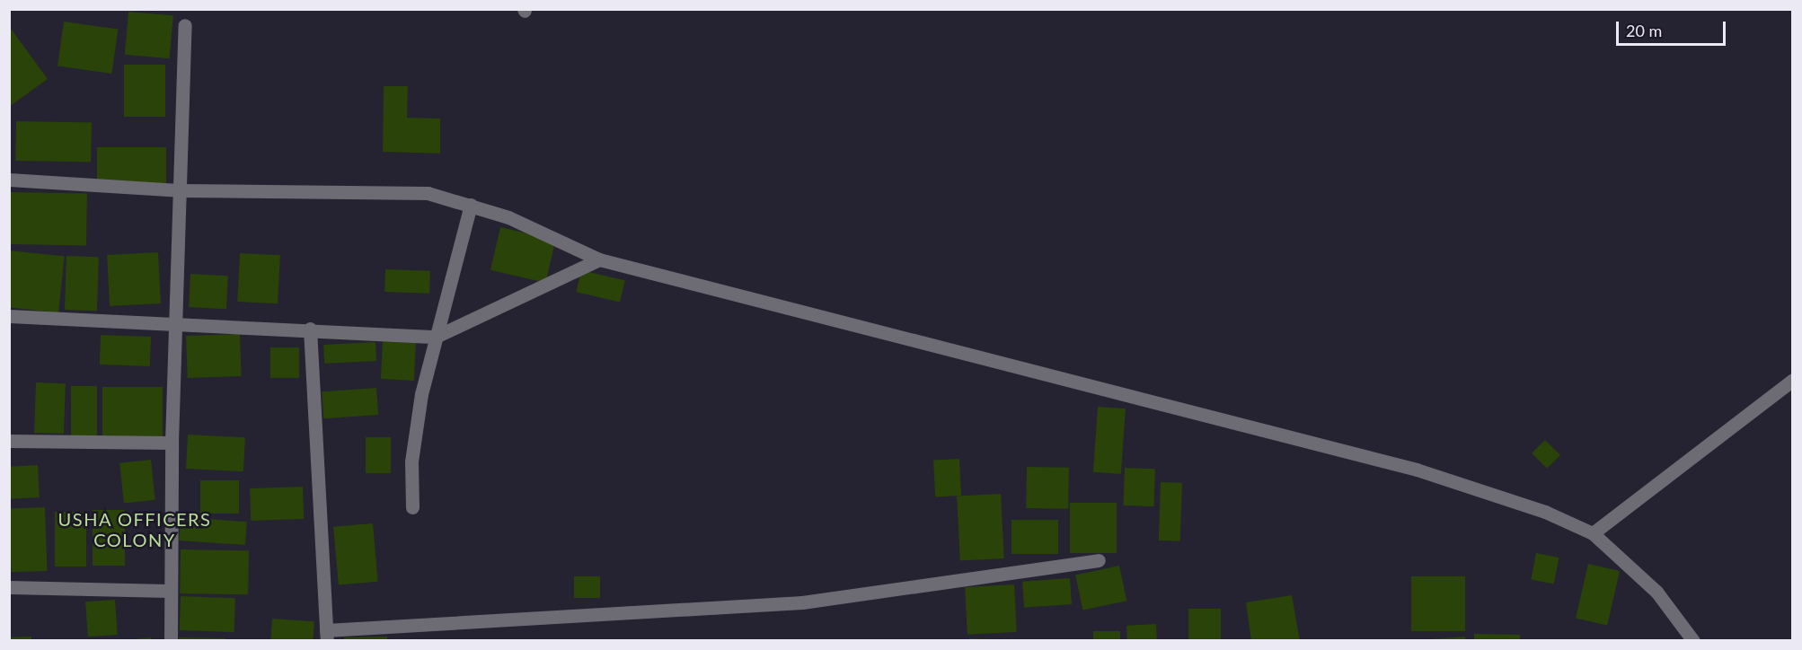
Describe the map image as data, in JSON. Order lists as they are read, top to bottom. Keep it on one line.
{"districts":["USHA OFFICERS COLONY"],"scale_bar":"20 m"}
